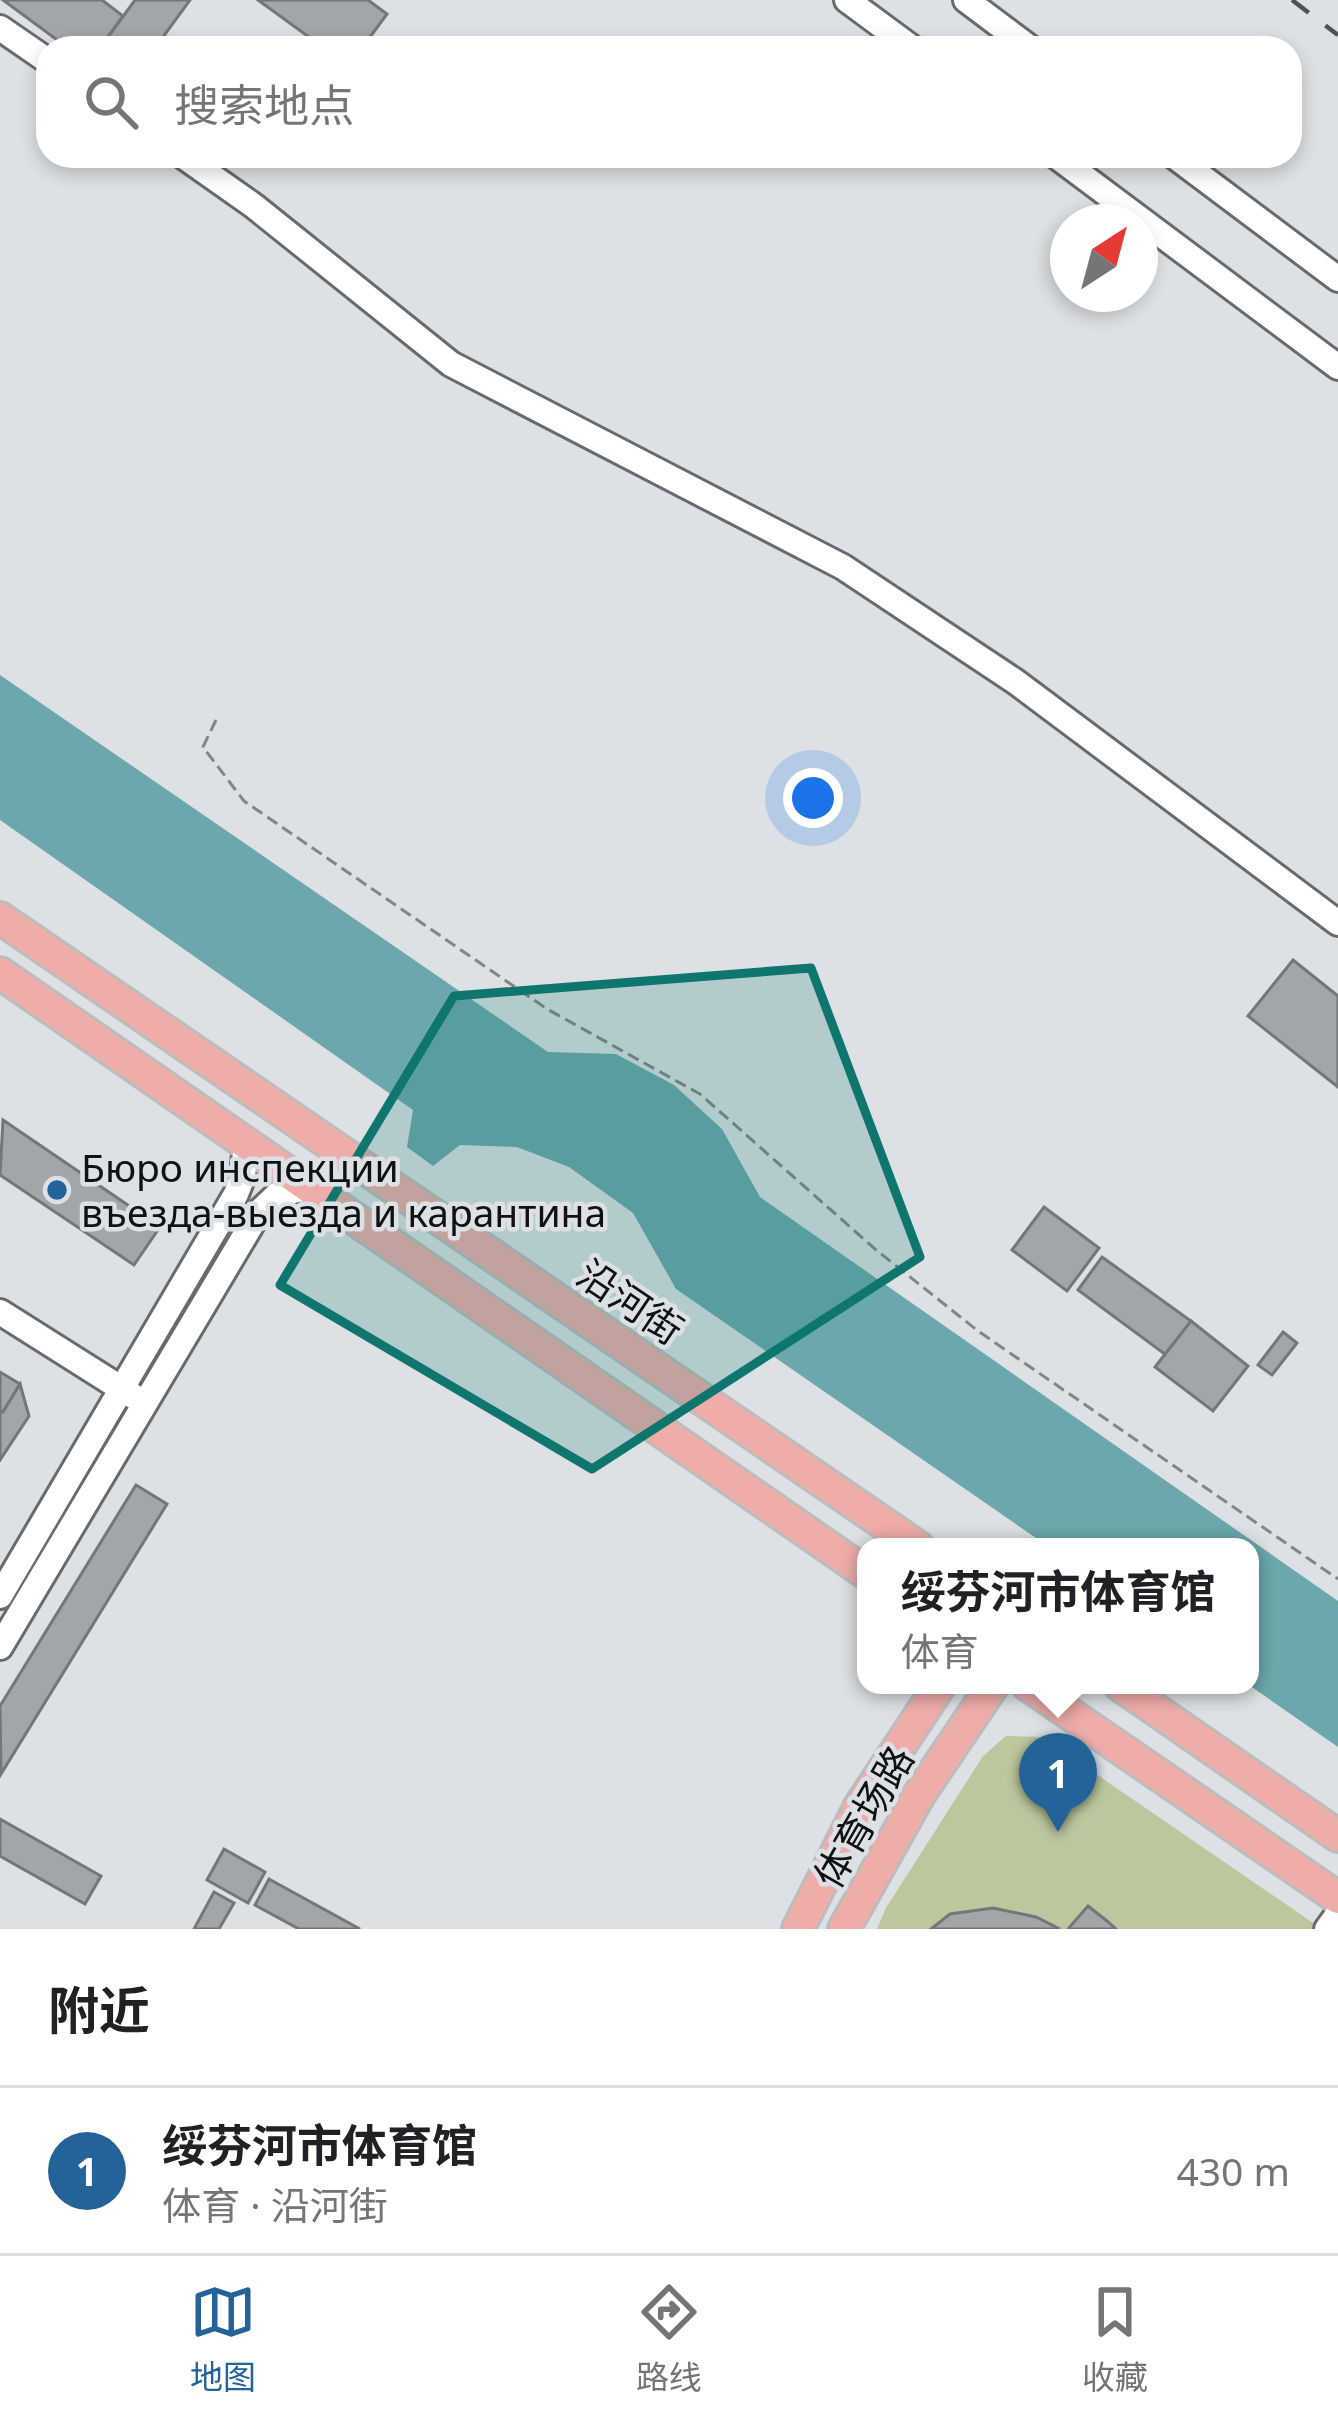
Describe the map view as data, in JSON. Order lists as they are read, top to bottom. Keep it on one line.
{"streets":{"main road":["沿河街","体育场路"]},"places":["Бюро инспекции въезда-выезда и карантина"],"north":"top right","page":{"search":"搜索地点","popup":["绥芬河市体育馆","体育"],"pins":"1","heading":"附近","list":[{"mark":"1","name":"绥芬河市体育馆","note":"体育 · 沿河街","value":"430 m"}],"nav":["地图","路线","收藏"]}}
